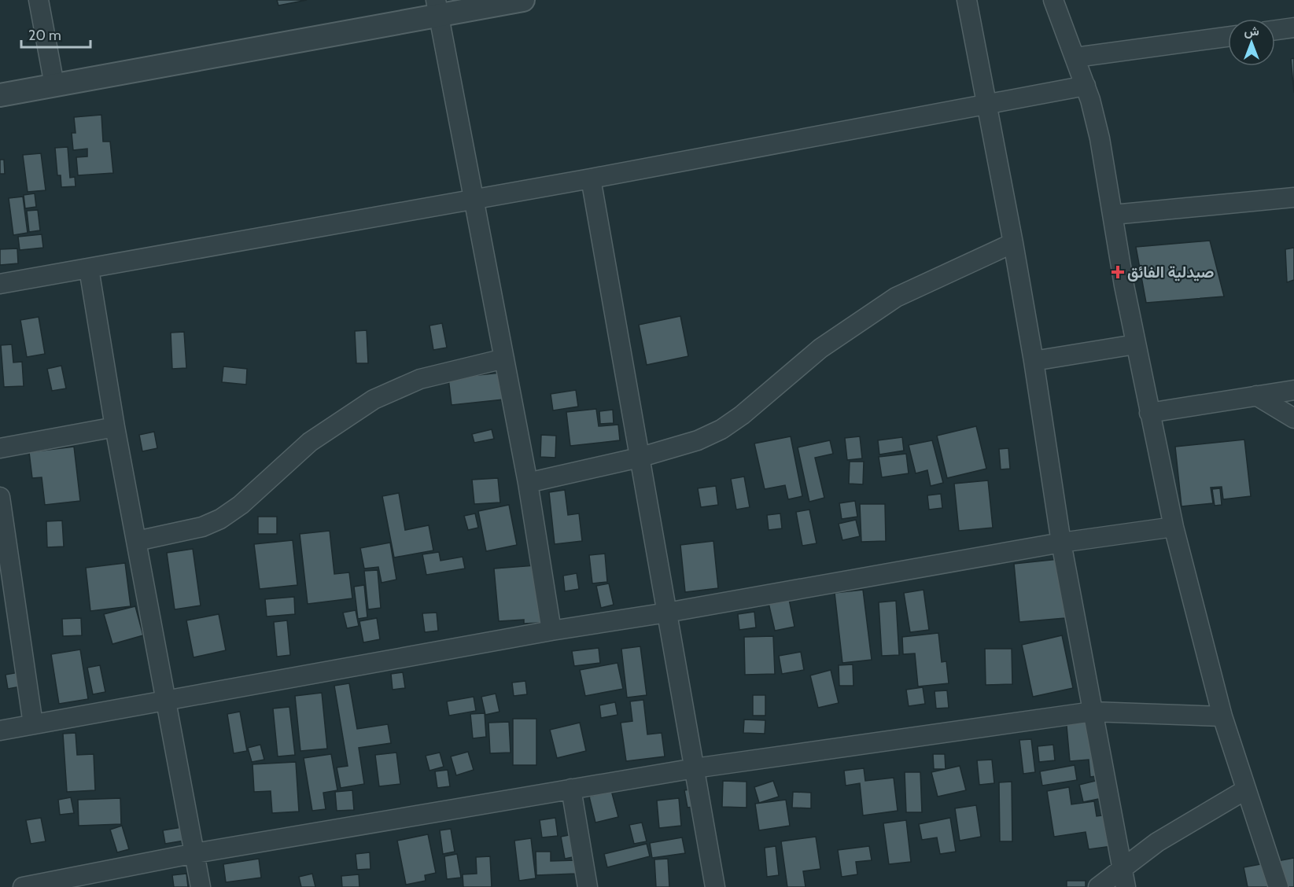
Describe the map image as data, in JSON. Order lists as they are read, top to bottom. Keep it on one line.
{"places":{"health":["صيدلية الفائق"]},"scale_bar":"20 m","north":"top"}
